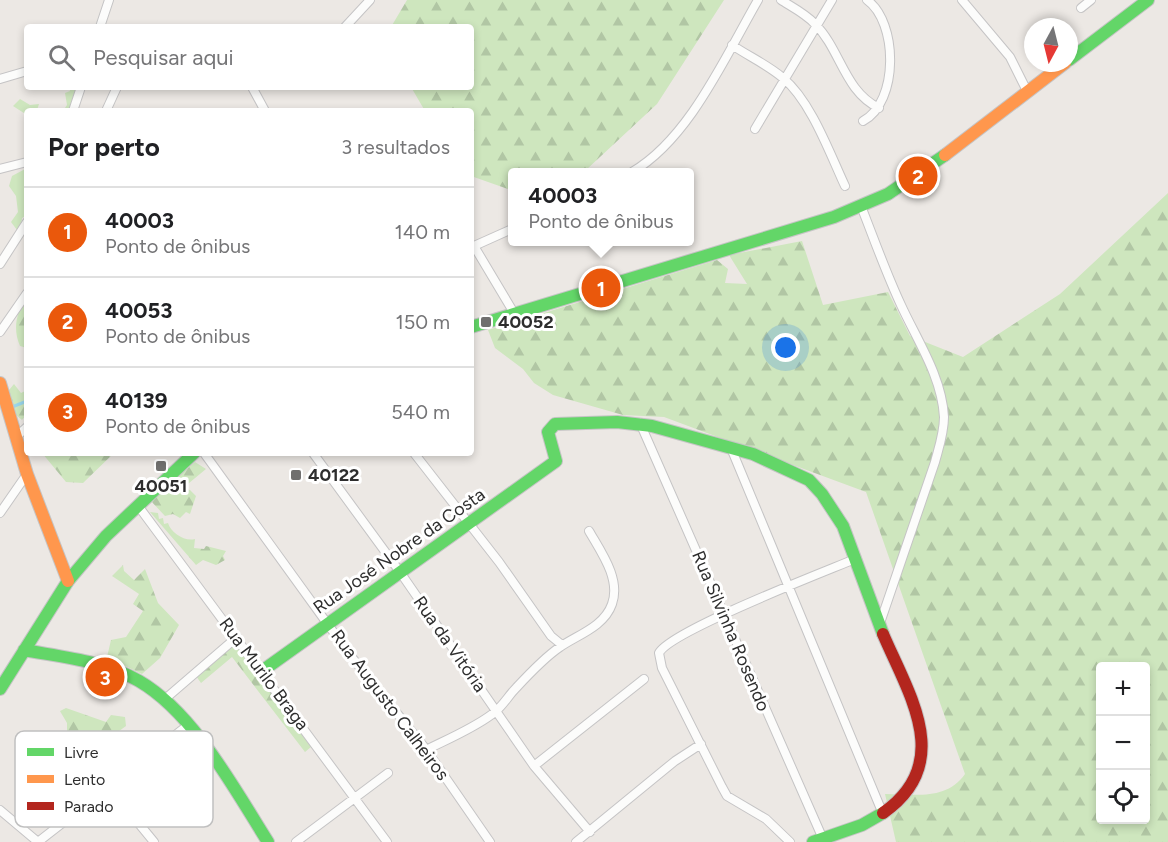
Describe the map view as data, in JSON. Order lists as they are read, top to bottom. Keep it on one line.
{"streets":{"main road":["Rua José Nobre da Costa"],"street":["Rua Silvinha Rosendo","Rua da Vitória","Rua Murilo Braga","Rua Augusto Calheiros"]},"crossings":[["Rua José Nobre da Costa","Rua Silvinha Rosendo"],["Rua José Nobre da Costa","Rua da Vitória"],["Rua José Nobre da Costa","Rua Murilo Braga"],["Rua José Nobre da Costa","Rua Augusto Calheiros"]],"places":{"transit":["40052","40051","40122"]},"legend":["Livre","Lento","Parado"],"north":"bottom","page":{"search":"Pesquisar aqui","heading":["Por perto","3 resultados"],"pins":["2","1","3"],"popup":["40003","Ponto de ônibus"],"list":[{"mark":"1","name":"40003","note":"Ponto de ônibus","value":"140 m"},{"mark":"2","name":"40053","note":"Ponto de ônibus","value":"150 m"},{"mark":"3","name":"40139","note":"Ponto de ônibus","value":"540 m"}],"map_buttons":["+","−"]}}
